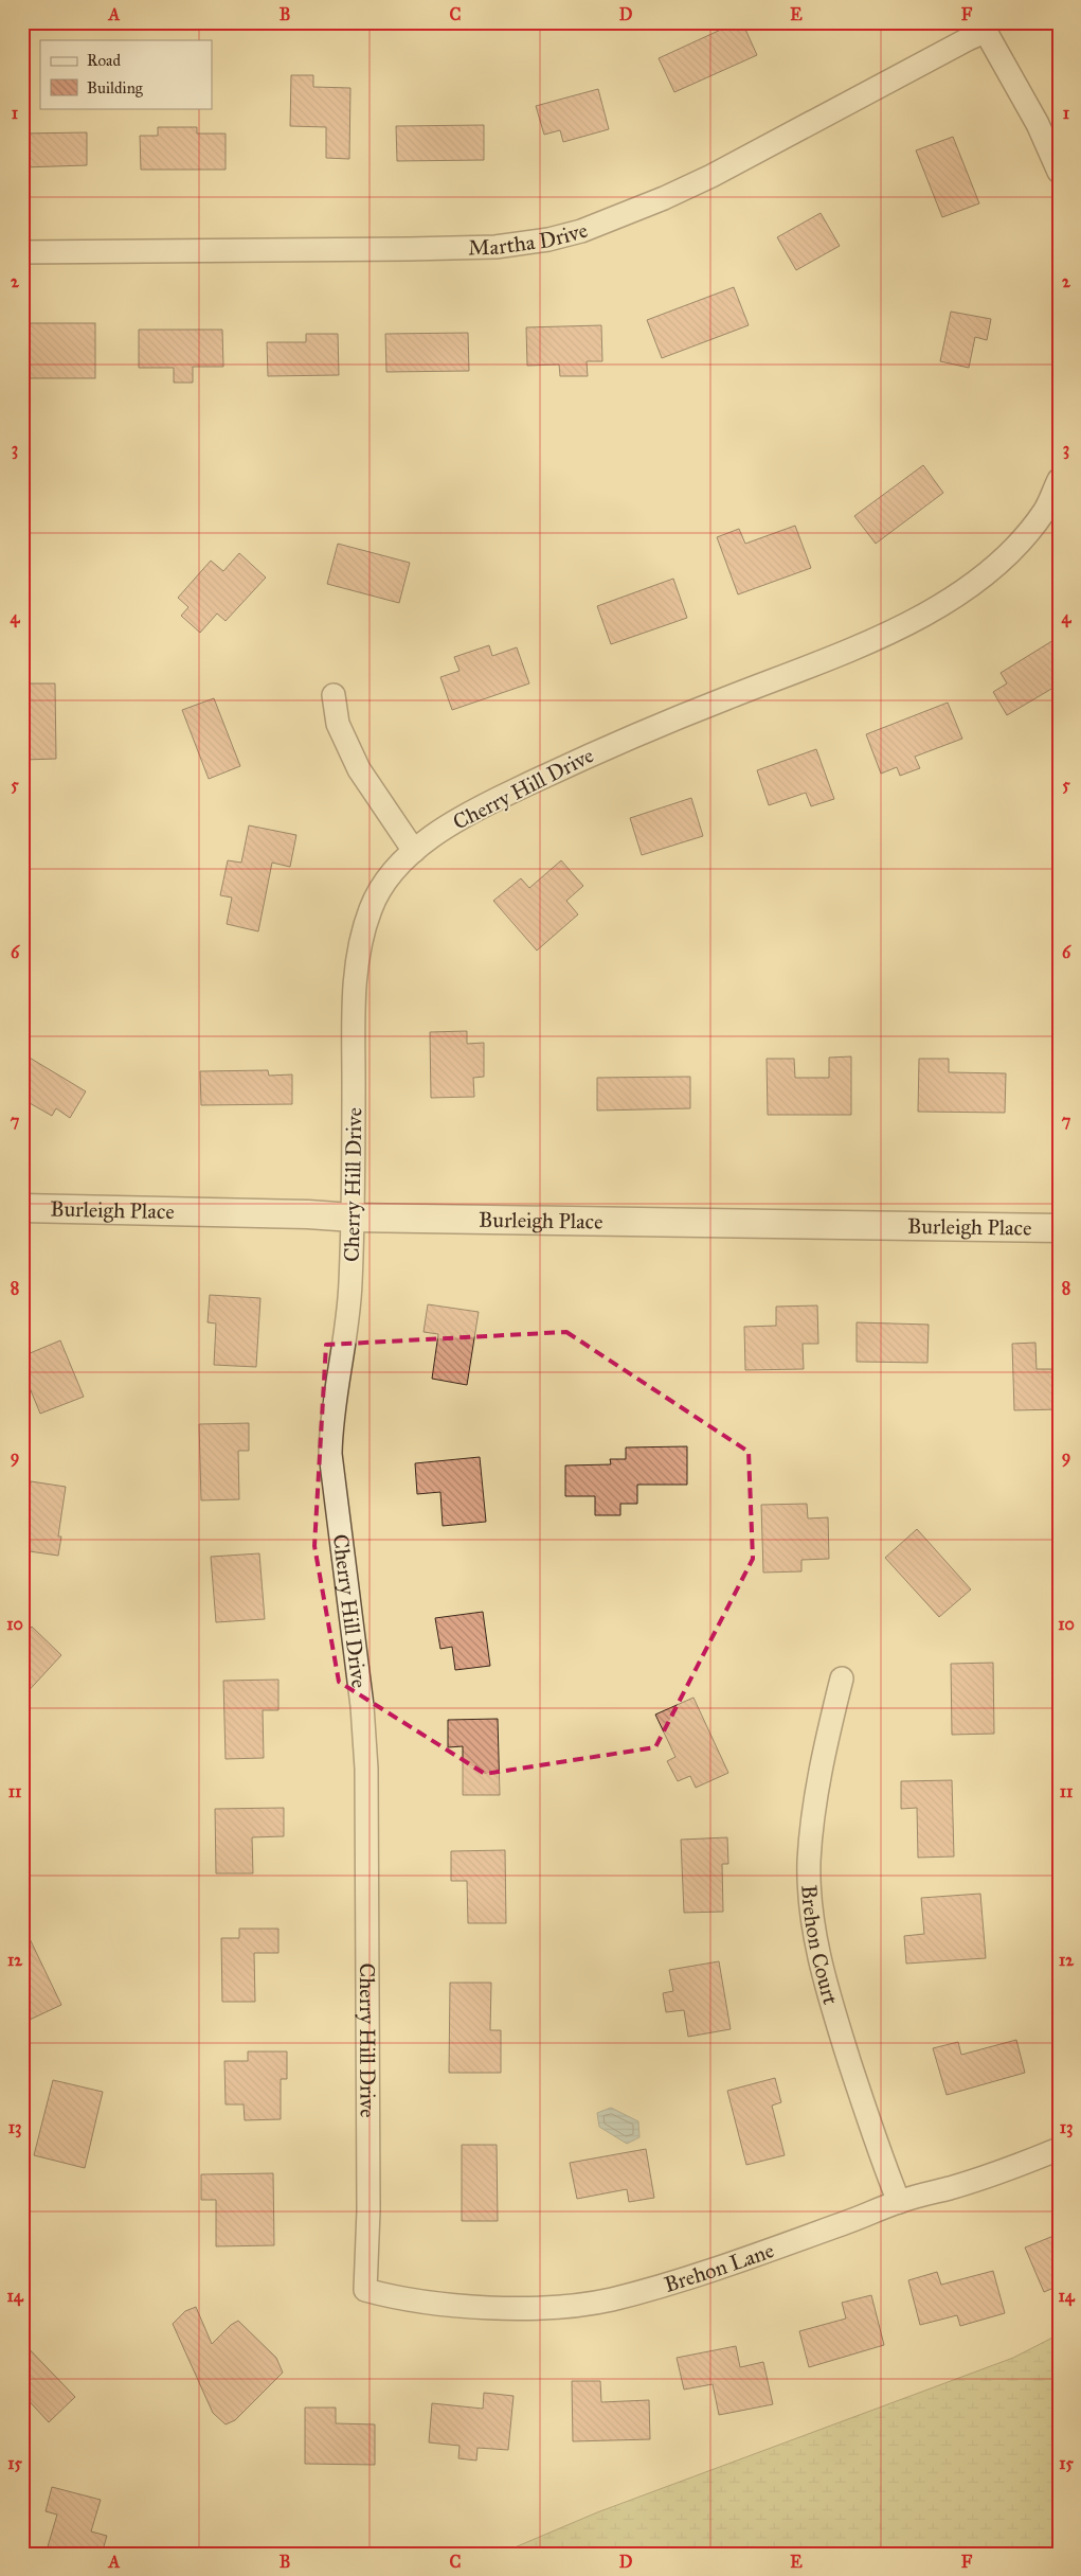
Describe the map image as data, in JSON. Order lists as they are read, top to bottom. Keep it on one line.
{"streets":{"street":["Martha Drive","Cherry Hill Drive","Burleigh Place","Brehon Court","Brehon Lane"]},"crossings":[["Cherry Hill Drive","Burleigh Place"],["Cherry Hill Drive","Brehon Lane"],["Brehon Court","Brehon Lane"]],"legend":["Road","Building"],"grid":{"columns":["A","B","C","D","E","F"],"rows":["1","2","3","4","5","6","7","8","9","10","11","12","13","14","15"]}}
